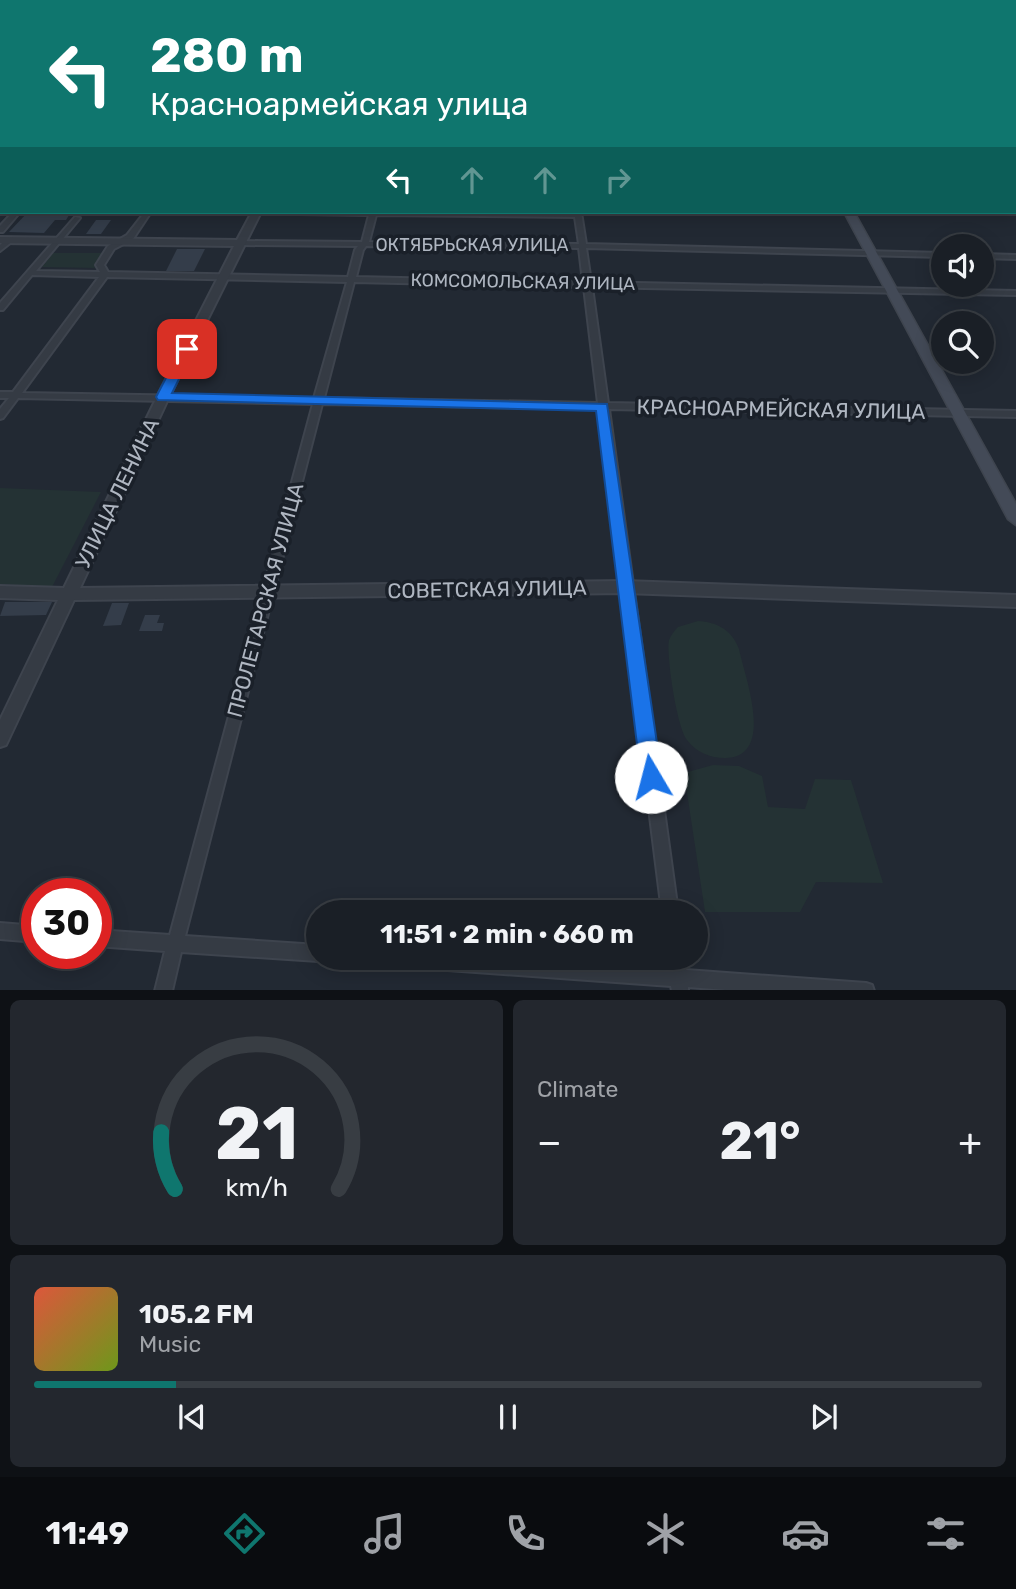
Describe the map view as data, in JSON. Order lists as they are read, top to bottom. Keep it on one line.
{"streets":{"street":["ОКТЯБРЬСКАЯ УЛИЦА","КОМСОМОЛЬСКАЯ УЛИЦА","КРАСНОАРМЕЙСКАЯ УЛИЦА","УЛИЦА ЛЕНИНА","СОВЕТСКАЯ УЛИЦА","ПРОЛЕТАРСКАЯ УЛИЦА"]},"crossings":[["ОКТЯБРЬСКАЯ УЛИЦА","УЛИЦА ЛЕНИНА"],["ОКТЯБРЬСКАЯ УЛИЦА","ПРОЛЕТАРСКАЯ УЛИЦА"],["КОМСОМОЛЬСКАЯ УЛИЦА","УЛИЦА ЛЕНИНА"],["КОМСОМОЛЬСКАЯ УЛИЦА","ПРОЛЕТАРСКАЯ УЛИЦА"],["КРАСНОАРМЕЙСКАЯ УЛИЦА","УЛИЦА ЛЕНИНА"],["КРАСНОАРМЕЙСКАЯ УЛИЦА","ПРОЛЕТАРСКАЯ УЛИЦА"],["УЛИЦА ЛЕНИНА","СОВЕТСКАЯ УЛИЦА"],["СОВЕТСКАЯ УЛИЦА","ПРОЛЕТАРСКАЯ УЛИЦА"]],"page":{"turn":["280 m","Красноармейская улица"],"limit":"30","trip":"11:51 · 2 min · 660 m","tile":"Climate","heat":["−","21°","+"],"song":["105.2 FM","Music"],"tabs":"11:49","gauge":["21","km/h"]}}
